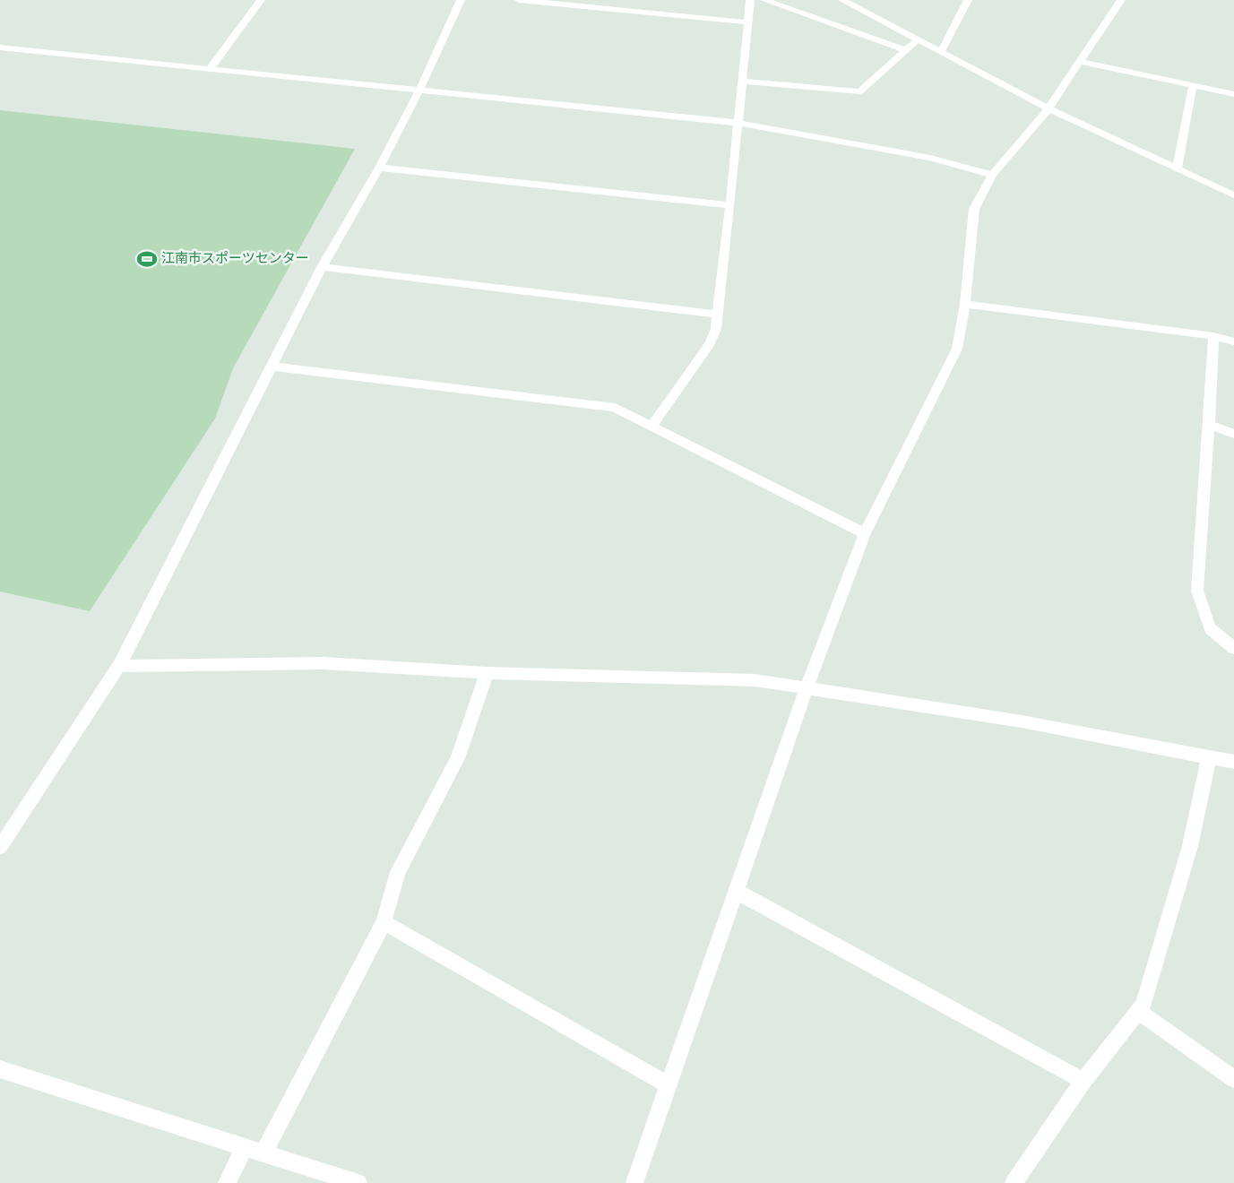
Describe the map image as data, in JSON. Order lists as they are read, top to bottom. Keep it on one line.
{"places":{"sports":["江南市スポーツセンター"]}}
